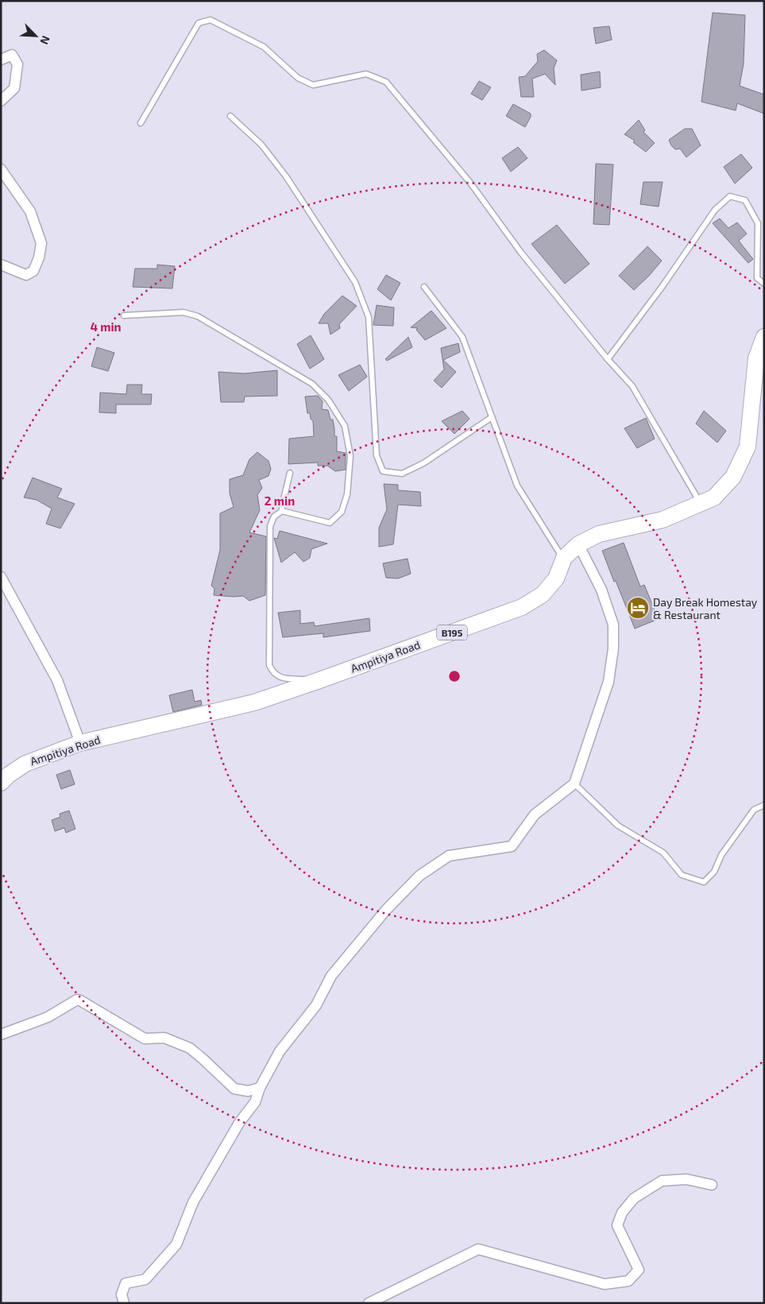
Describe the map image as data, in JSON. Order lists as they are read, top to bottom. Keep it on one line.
{"streets":{"main road":["B195","Ampitiya Road"]},"places":{"hotel":["Day Break Homestay & Restaurant"]},"north":"bottom right","rings":["4 min","2 min"]}
